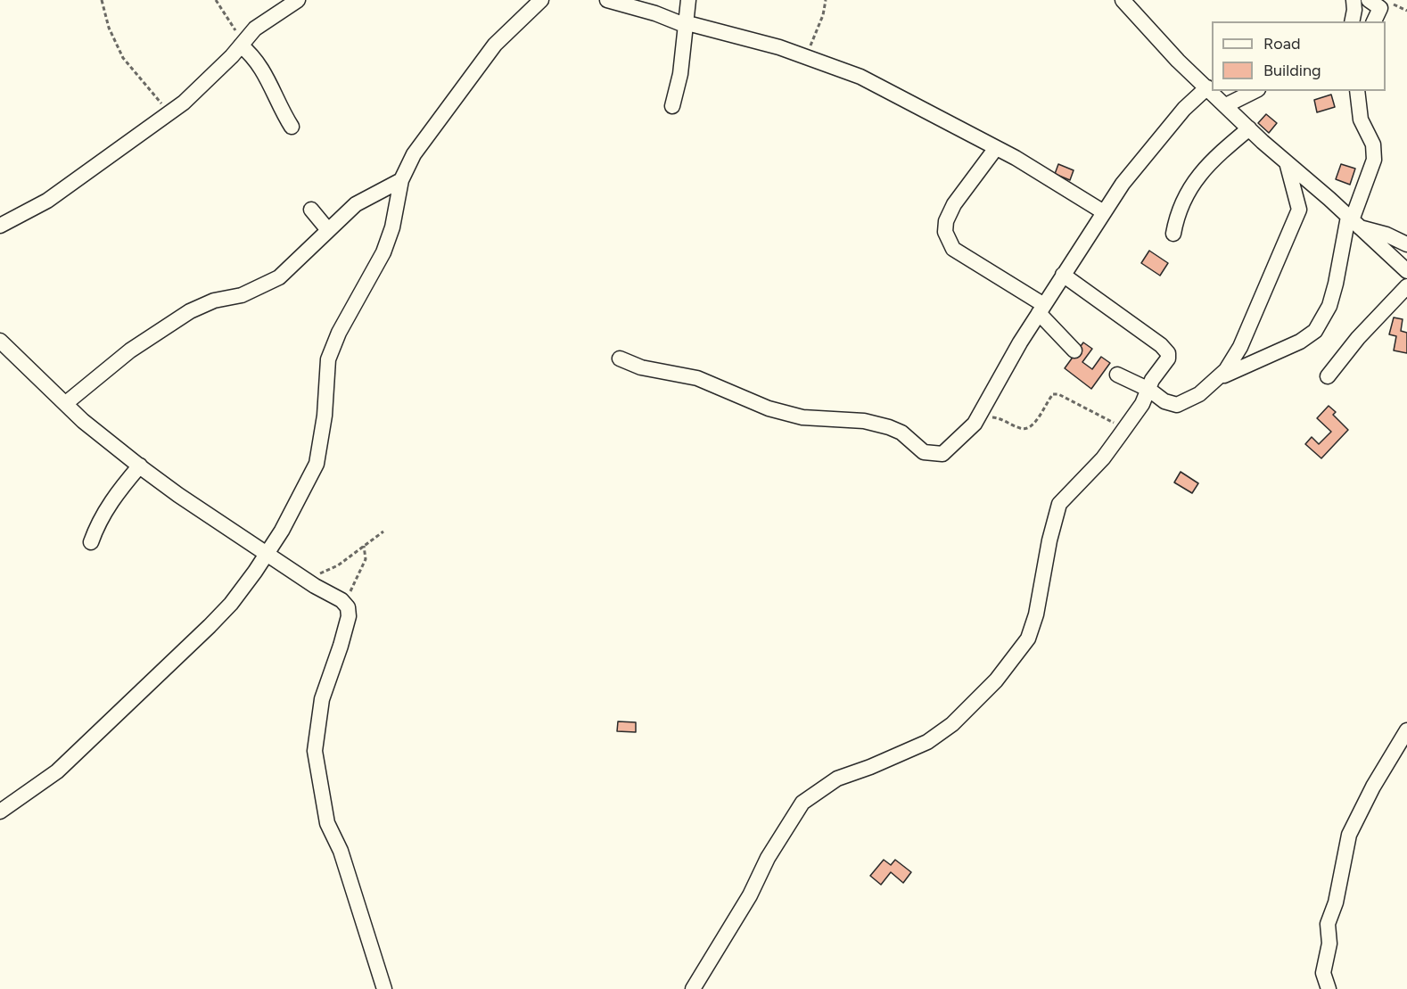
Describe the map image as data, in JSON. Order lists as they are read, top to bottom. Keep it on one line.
{"legend":["Road","Building"]}
